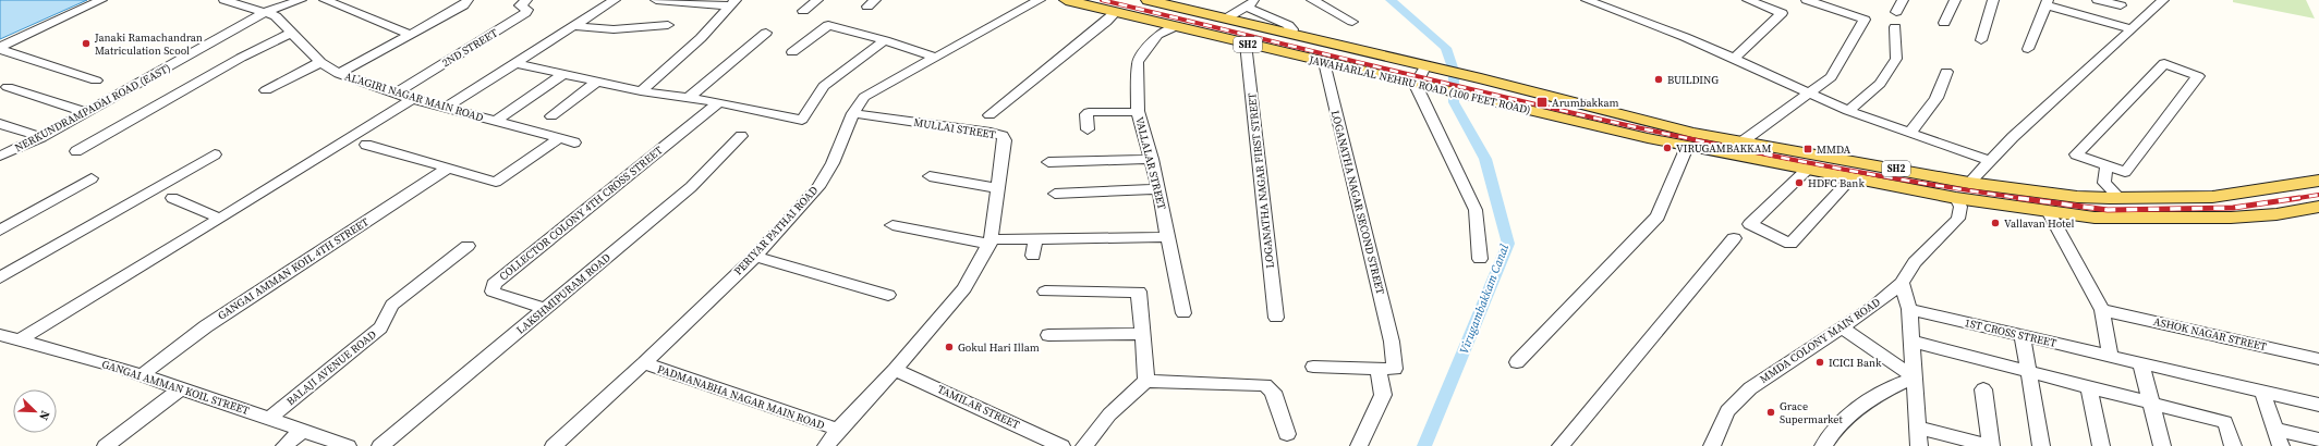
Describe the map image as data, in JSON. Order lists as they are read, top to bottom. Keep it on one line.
{"streets":{"main road":["SH2","JAWAHARLAL NEHRU ROAD (100 FEET ROAD)"],"street":["2ND STREET","ALAGIRI NAGAR MAIN ROAD","NERKUNDRAMPADAI ROAD (EAST)","MULLAI STREET","VALLALAR STREET","LOGANATHA NAGAR FIRST STREET","LOGANATHA NAGAR SECOND STREET","COLLECTOR COLONY 4TH CROSS STREET","PERIYAR PATHAI ROAD","GANGAI AMMAN KOIL 4TH STREET","LAKSHMIPURAM ROAD","1ST CROSS STREET","ASHOK NAGAR STREET","MMDA COLONY MAIN ROAD","BALAJI AVENUE ROAD","GANGAI AMMAN KOIL STREET","PADMANABHA NAGAR MAIN ROAD","TAMILAR STREET"]},"crossings":[["2ND STREET","ALAGIRI NAGAR MAIN ROAD"],["JAWAHARLAL NEHRU ROAD (100 FEET ROAD)","VALLALAR STREET"],["JAWAHARLAL NEHRU ROAD (100 FEET ROAD)","LOGANATHA NAGAR FIRST STREET"],["JAWAHARLAL NEHRU ROAD (100 FEET ROAD)","LOGANATHA NAGAR SECOND STREET"],["JAWAHARLAL NEHRU ROAD (100 FEET ROAD)","MMDA COLONY MAIN ROAD"],["ALAGIRI NAGAR MAIN ROAD","NERKUNDRAMPADAI ROAD (EAST)"],["MULLAI STREET","PERIYAR PATHAI ROAD"],["COLLECTOR COLONY 4TH CROSS STREET","LAKSHMIPURAM ROAD"],["PERIYAR PATHAI ROAD","PADMANABHA NAGAR MAIN ROAD"],["GANGAI AMMAN KOIL 4TH STREET","GANGAI AMMAN KOIL STREET"],["BALAJI AVENUE ROAD","GANGAI AMMAN KOIL STREET"]],"water":["Virugambakkam Canal"],"places":{"other":["Janaki Ramachandran Matriculation Scool","BUILDING","VIRUGAMBAKKAM","HDFC Bank","Vallavan Hotel","Gokul Hari Illam","ICICI Bank","Grace Supermarket"],"transit":["Arumbakkam","MMDA"]},"north":"bottom right"}
